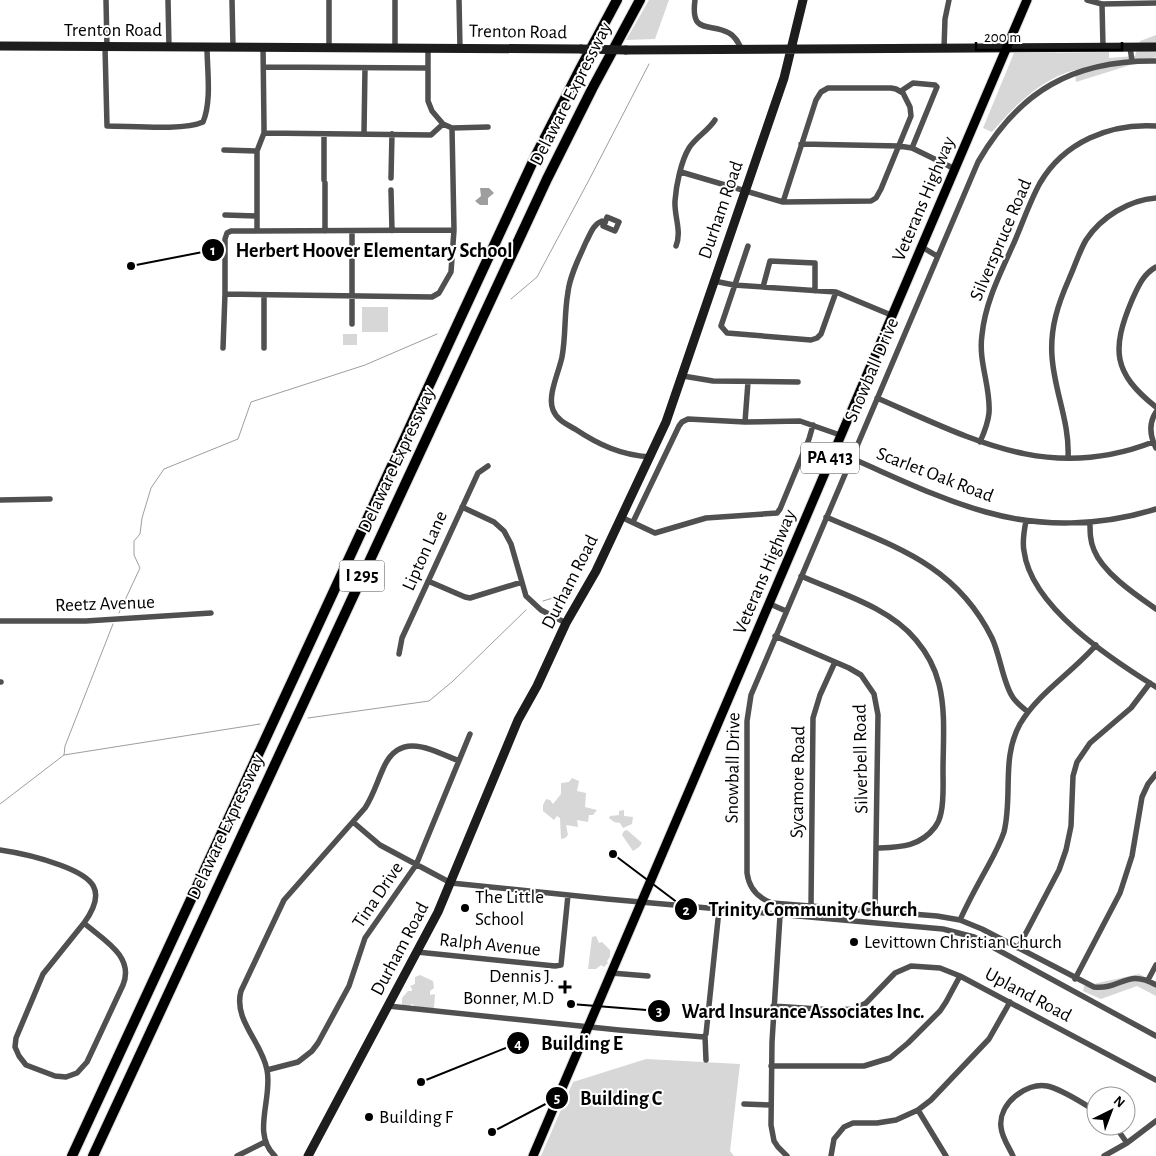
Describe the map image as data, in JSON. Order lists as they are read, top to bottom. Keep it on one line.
{"streets":{"highway":["Delaware Expressway","I 295"],"main road":["Trenton Road","Veterans Highway","Durham Road","PA 413"],"street":["Silverspruce Road","Snowball Drive","Scarlet Oak Road","Lipton Lane","Reetz Avenue","Silverbell Road","Sycamore Road","Tina Drive","Ralph Avenue","Upland Road"]},"crossings":[["Trenton Road","Veterans Highway"],["Trenton Road","Durham Road"],["Durham Road","Ralph Avenue"],["Snowball Drive","Scarlet Oak Road"],["Snowball Drive","Silverbell Road"],["Snowball Drive","Sycamore Road"],["Silverbell Road","Sycamore Road"]],"places":{"other":["Herbert Hoover Elementary School","Trinity Community Church","The Little School","Levittown Christian Church","Ward Insurance Associates Inc.","Building E","Building F","Building C"],"health":["Dennis J. Bonner, M.D"]},"scale_bar":"200 m","north":"top right"}
